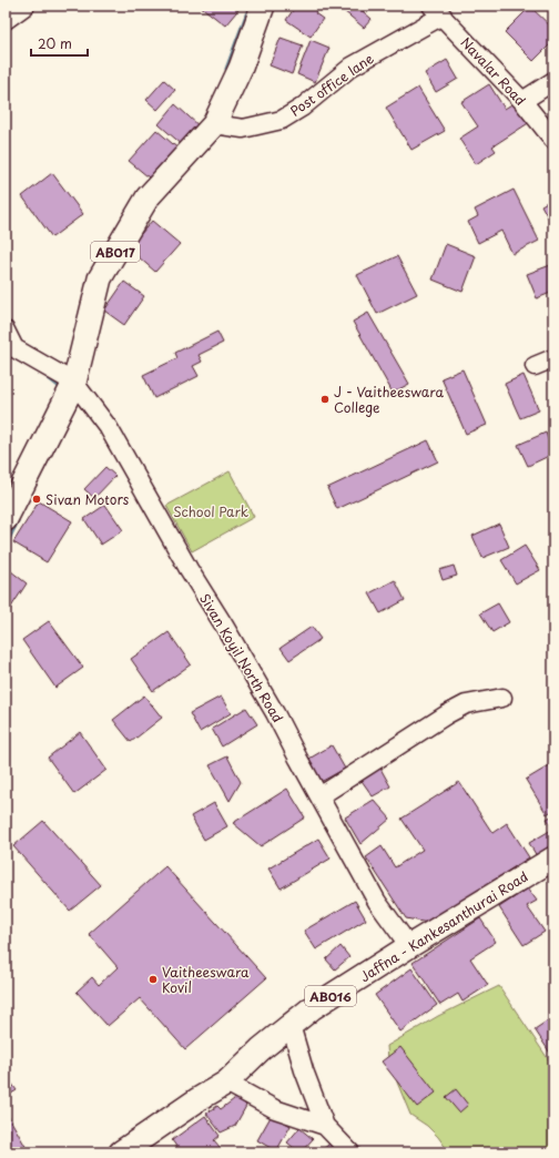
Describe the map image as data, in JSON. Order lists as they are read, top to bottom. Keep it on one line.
{"streets":{"main road":["AB017","Jaffna - Kankesanthurai Road","AB016"],"street":["Navalar Road","Post office lane","Sivan Koyil North Road"]},"crossings":[["Navalar Road","Post office lane"],["Post office lane","AB017"],["AB017","Sivan Koyil North Road"],["Sivan Koyil North Road","Jaffna - Kankesanthurai Road"]],"parks":["School Park"],"places":["J - Vaitheeswara College","Sivan Motors","Vaitheeswara Kovil"],"scale_bar":"20 m"}
